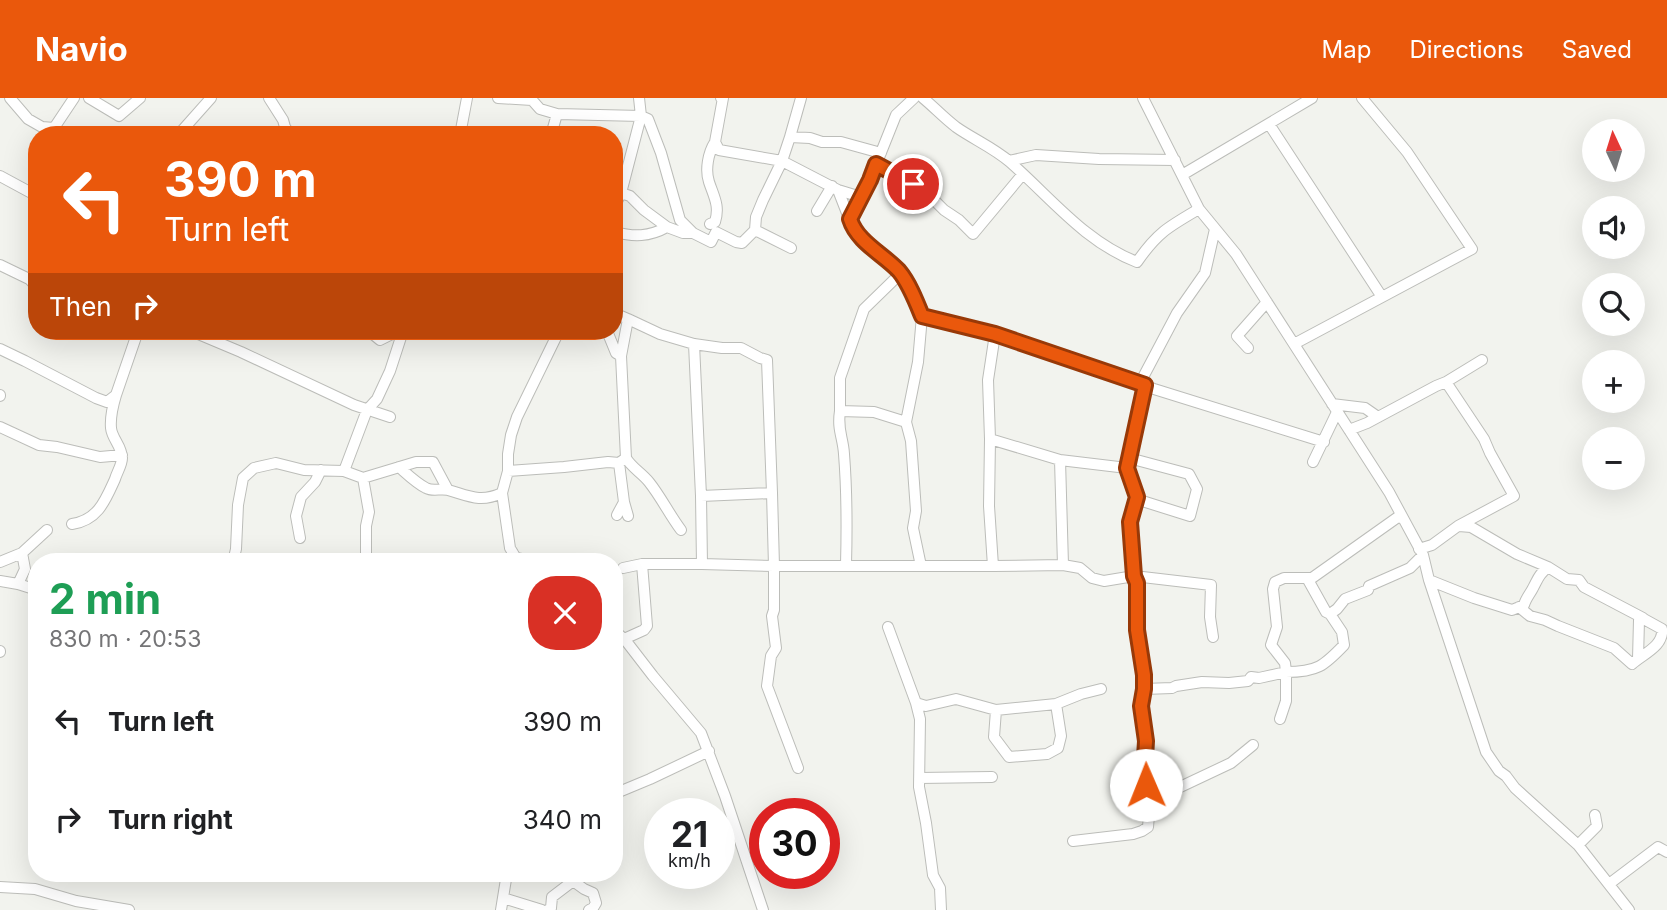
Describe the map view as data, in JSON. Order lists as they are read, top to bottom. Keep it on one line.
{"north":"top","page":{"header":"Navio","nav":["Map","Directions","Saved"],"map_buttons":["+","−"],"turn":["390 m","Turn left"],"then":"Then","heading":["2 min","830 m · 20:53"],"list":[{"name":"Turn left","value":"390 m"},{"name":"Turn right","value":"340 m"}],"speed":"21 km/h","limit":"30"}}
